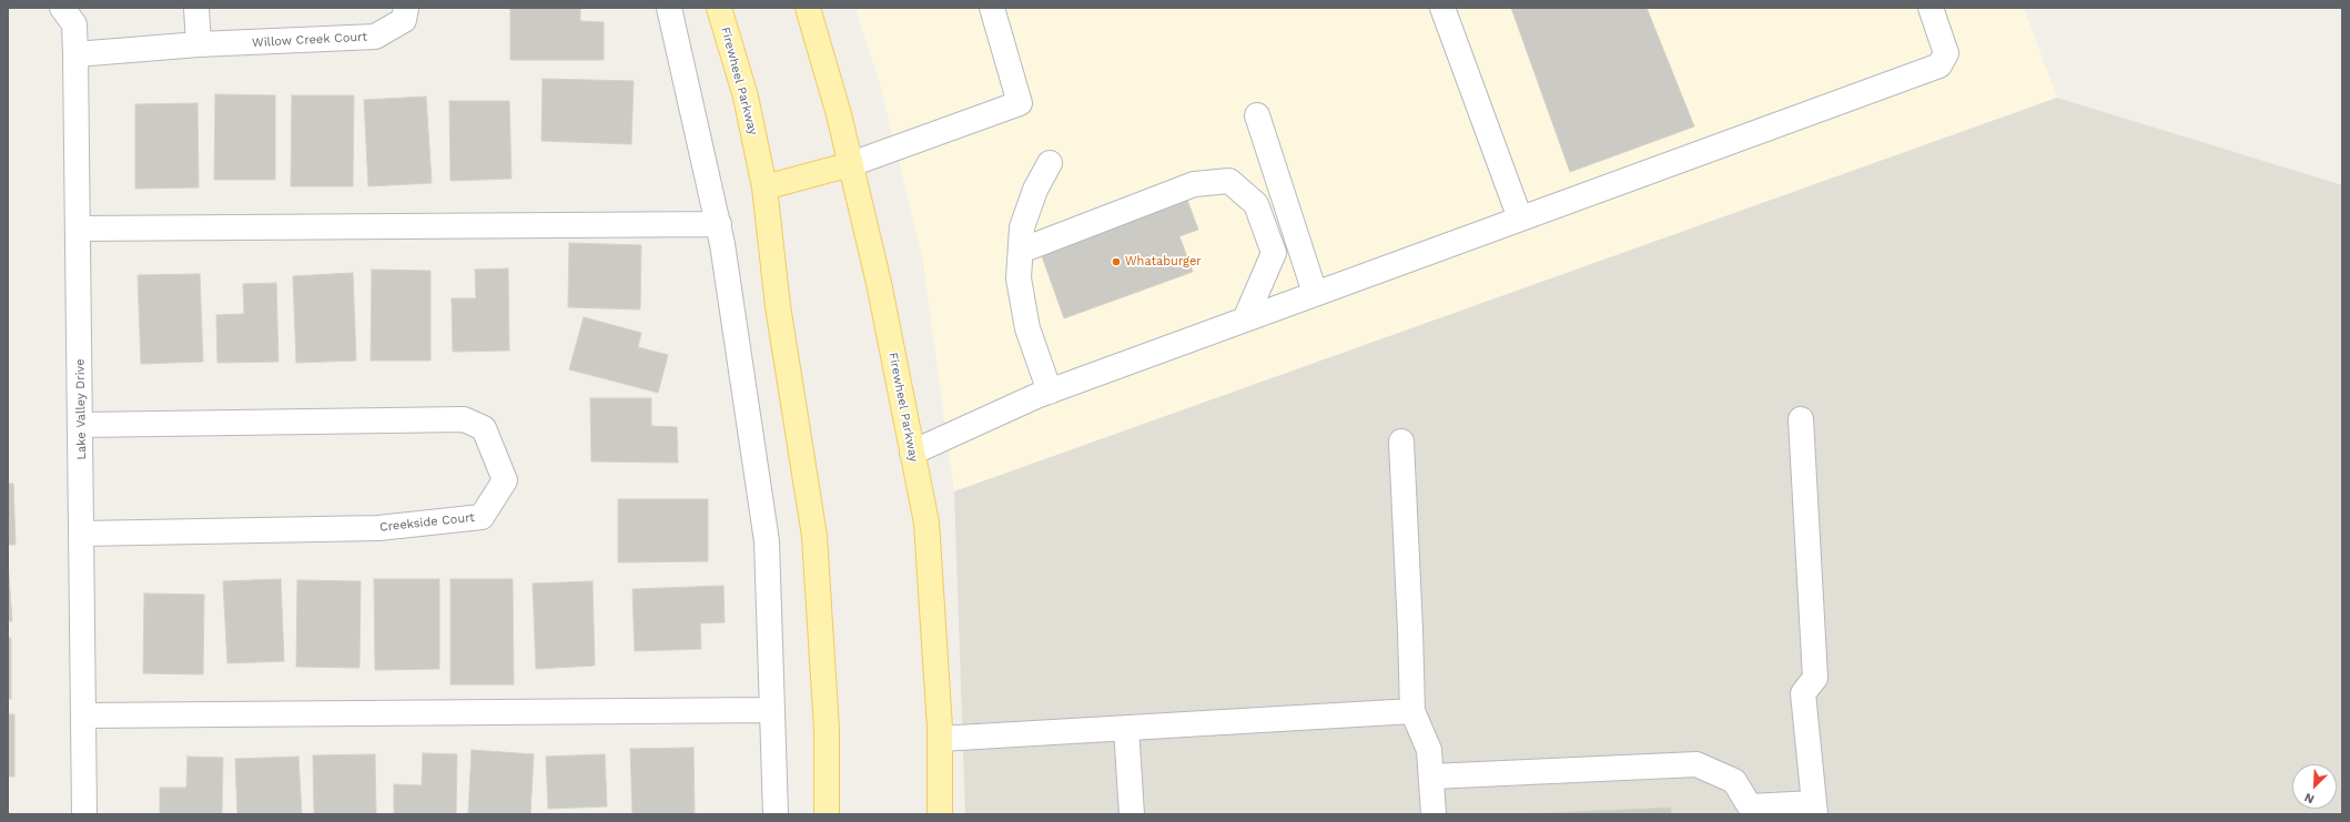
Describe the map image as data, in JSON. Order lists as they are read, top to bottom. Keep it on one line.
{"streets":{"main road":["Firewheel Parkway"],"street":["Willow Creek Court","Lake Valley Drive","Creekside Court"]},"crossings":[["Willow Creek Court","Lake Valley Drive"],["Lake Valley Drive","Creekside Court"]],"places":["Whataburger"],"north":"bottom left"}
